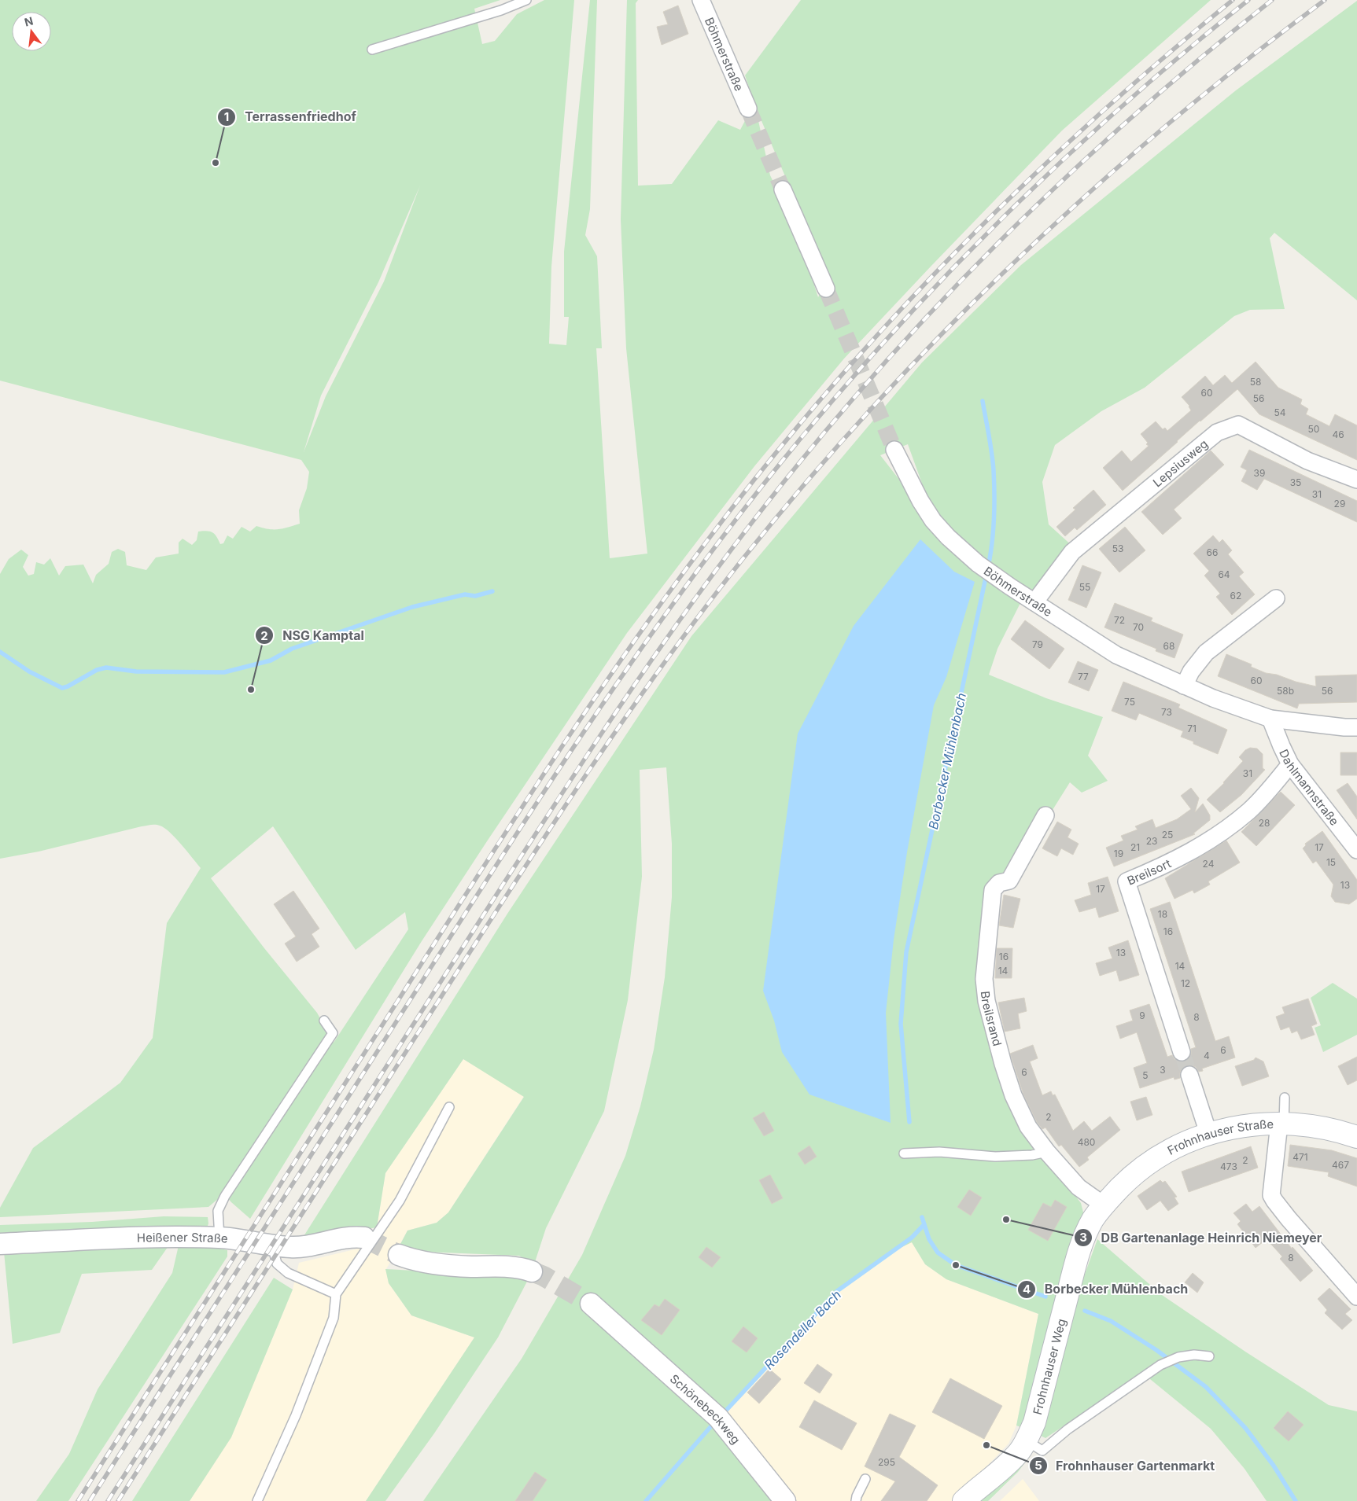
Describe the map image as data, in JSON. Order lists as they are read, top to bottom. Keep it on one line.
{"streets":{"main road":["Frohnhauser Straße","Frohnhauser Weg"],"street":["Böhmerstraße","Lepsiusweg","Dahlmannstraße","Breilsort","Breilsrand","Heißener Straße","Schönebeckweg"]},"crossings":[["Böhmerstraße","Lepsiusweg"],["Böhmerstraße","Dahlmannstraße"],["Dahlmannstraße","Breilsort"],["Breilsrand","Frohnhauser Straße"],["Breilsrand","Frohnhauser Weg"],["Frohnhauser Straße","Frohnhauser Weg"]],"water":["Borbecker Mühlenbach","Rosendeller Bach"],"places":["Terrassenfriedhof","NSG Kamptal","DB Gartenanlage Heinrich Niemeyer","Borbecker Mühlenbach","Frohnhauser Gartenmarkt"],"house_numbers":["58","60","56","54","50","46","39","35","31","29","53","66","64","55","62","72","70","79","68","77","60","58b","56","75","73","71","31","28","25","23","21","17","19","15","24","13","17","18","16","13","16","14","14","12","9","8","6","4","3","6","5","2","480","471","2","467","473","8","295"],"north":"top"}
